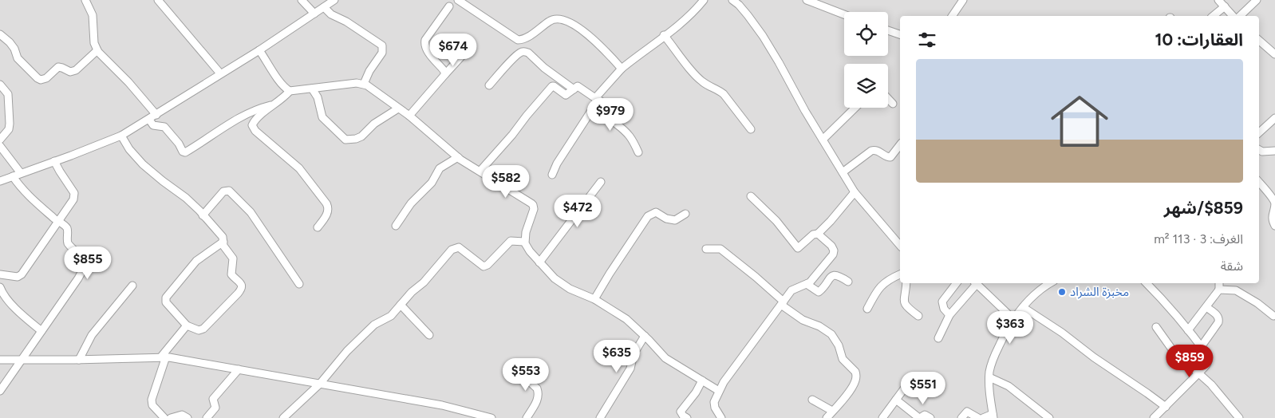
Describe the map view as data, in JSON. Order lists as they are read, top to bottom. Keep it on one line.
{"places":["مخبزة الشراد"],"page":{"heading":"العقارات: 10","price":["$674","$979","$582","$472","$855","$363","$635","$859","$553","$551"],"list":[{"name":"$859/شهر","note":"الغرف: 3 · 113 m² · شقة"}]}}
